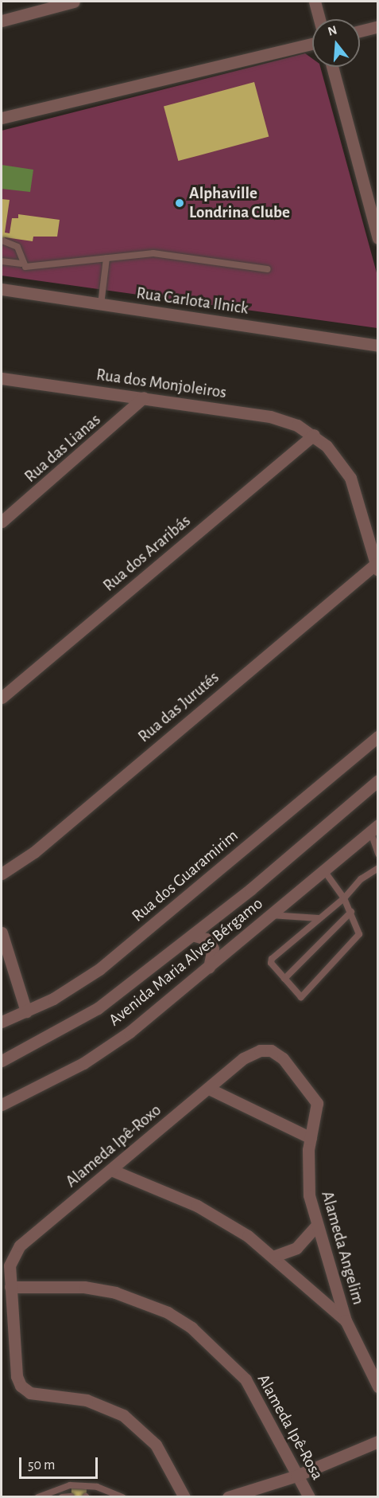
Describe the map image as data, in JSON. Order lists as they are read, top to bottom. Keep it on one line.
{"streets":{"street":["Rua Carlota Ilnick","Rua dos Monjoleiros","Rua das Lianas","Rua dos Araribás","Rua das Jurutés","Rua dos Guaramirim","Avenida Maria Alves Bérgamo","Alameda Ipê-Roxo","Alameda Angelim","Alameda Ipê-Rosa"]},"crossings":[["Rua dos Monjoleiros","Rua das Lianas"],["Rua dos Monjoleiros","Rua dos Araribás"],["Alameda Ipê-Roxo","Alameda Angelim"],["Alameda Ipê-Roxo","Alameda Ipê-Rosa"]],"places":["Alphaville Londrina Clube"],"scale_bar":"50 m","north":"top"}
